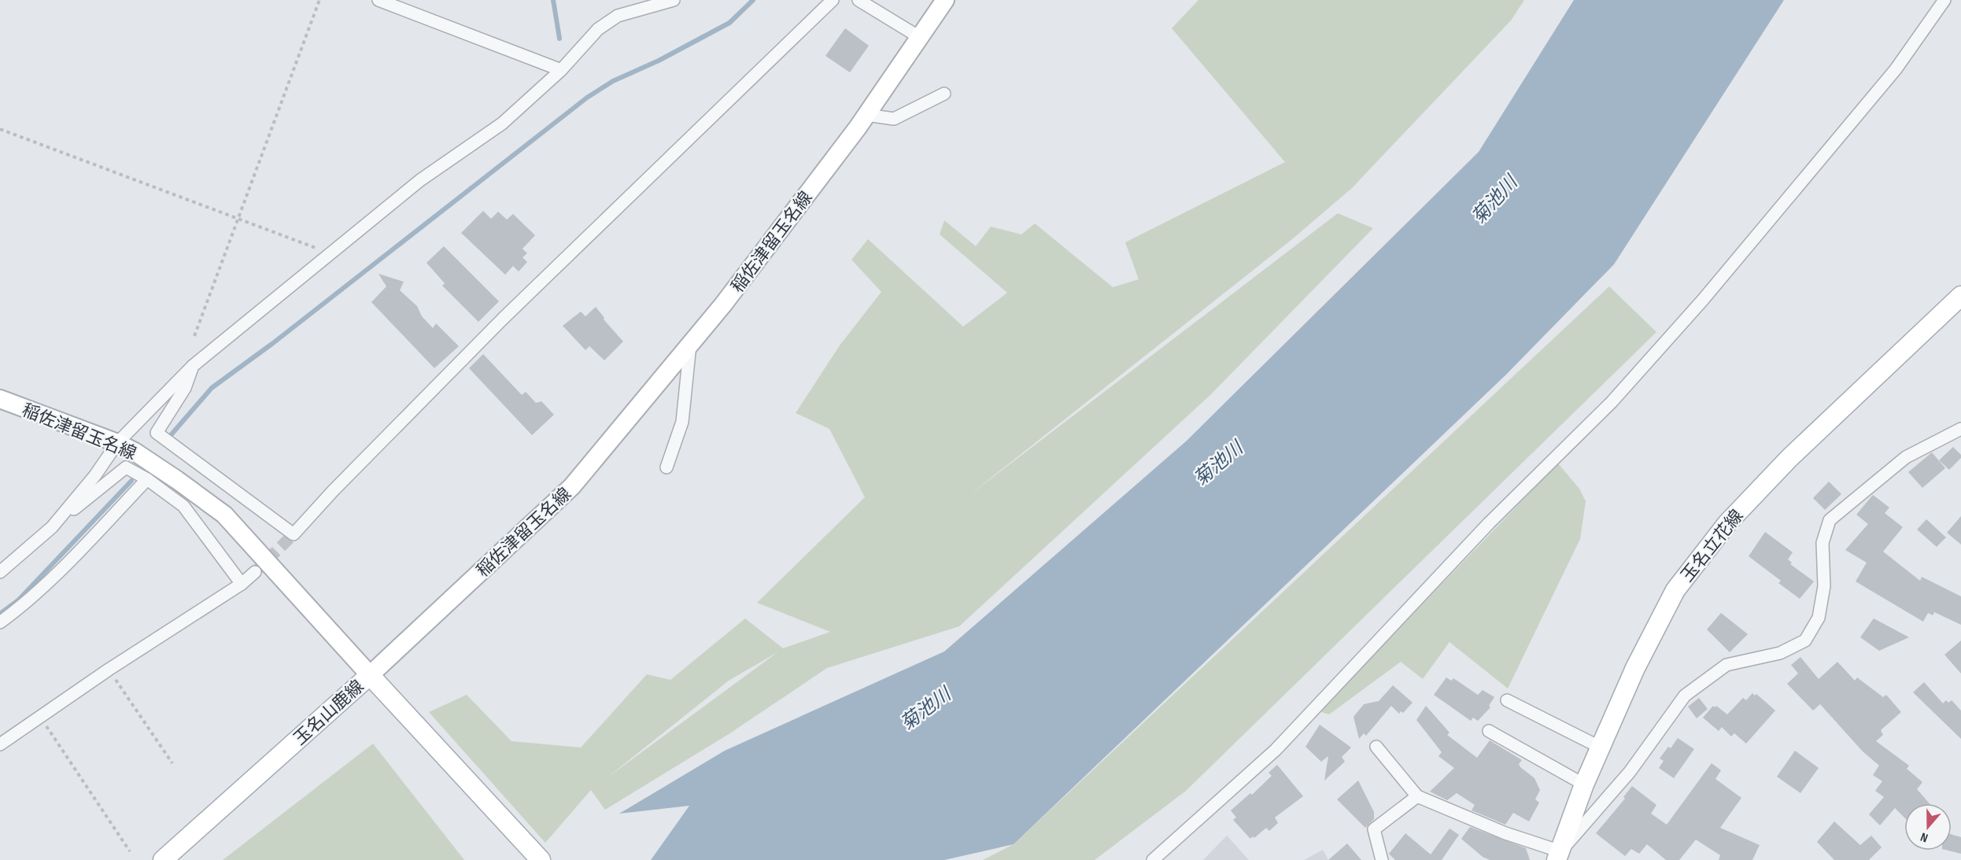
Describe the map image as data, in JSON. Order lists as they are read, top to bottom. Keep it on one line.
{"streets":{"main road":["稲佐津留玉名線","玉名立花線","玉名山鹿線"]},"crossings":[["稲佐津留玉名線","玉名山鹿線"]],"water":["菊池川"],"north":"bottom"}
